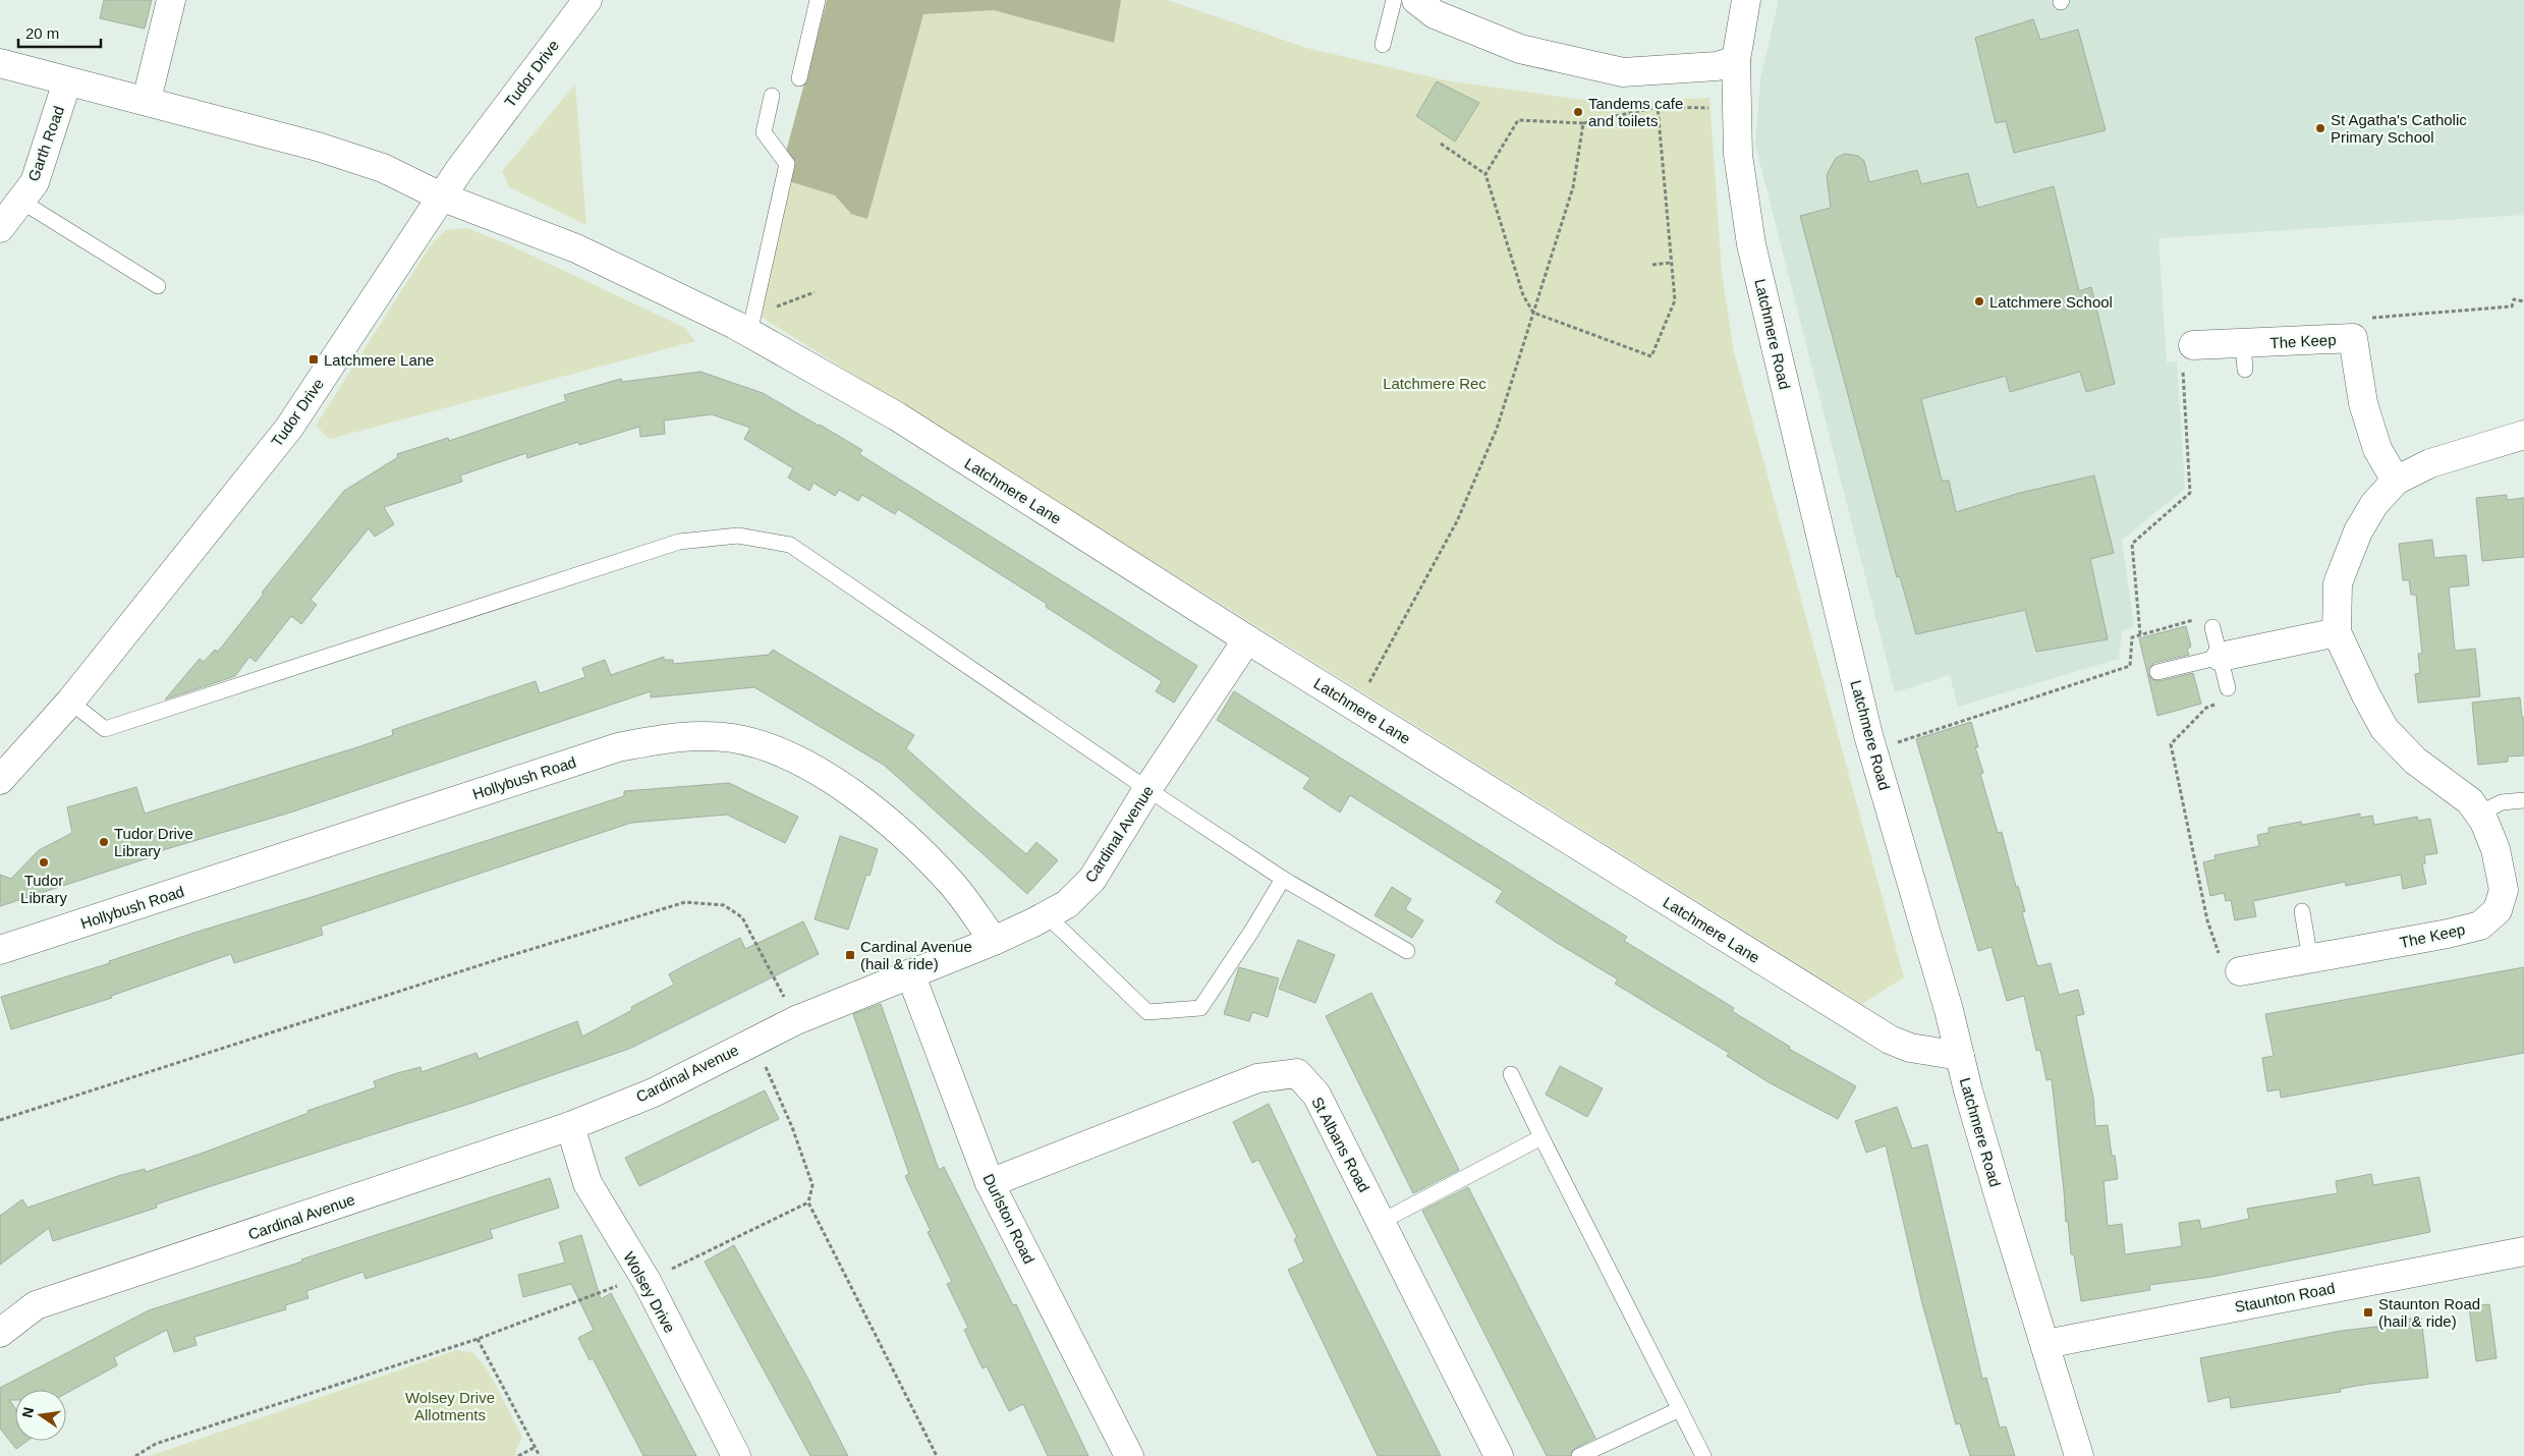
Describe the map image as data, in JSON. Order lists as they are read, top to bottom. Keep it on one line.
{"streets":{"street":["Tudor Drive","Garth Road","Latchmere Road","The Keep","Latchmere Lane","Hollybush Road","Cardinal Avenue","St Albans Road","Durlston Road","Wolsey Drive","Staunton Road"]},"crossings":[["Tudor Drive","Latchmere Lane"],["Garth Road","Latchmere Lane"],["Latchmere Road","Latchmere Lane"],["Latchmere Road","Staunton Road"],["Latchmere Lane","Cardinal Avenue"],["Hollybush Road","Cardinal Avenue"],["Cardinal Avenue","Durlston Road"],["Cardinal Avenue","Wolsey Drive"],["St Albans Road","Durlston Road"]],"parks":["Latchmere Rec","Wolsey Drive Allotments"],"places":{"other":["Tandems cafe and toilets","St Agatha's Catholic Primary School","Latchmere School","Tudor Drive Library","Tudor Library"],"transit":["Latchmere Lane","Cardinal Avenue (hail & ride)","Staunton Road (hail & ride)"]},"scale_bar":"20 m","north":"left"}
